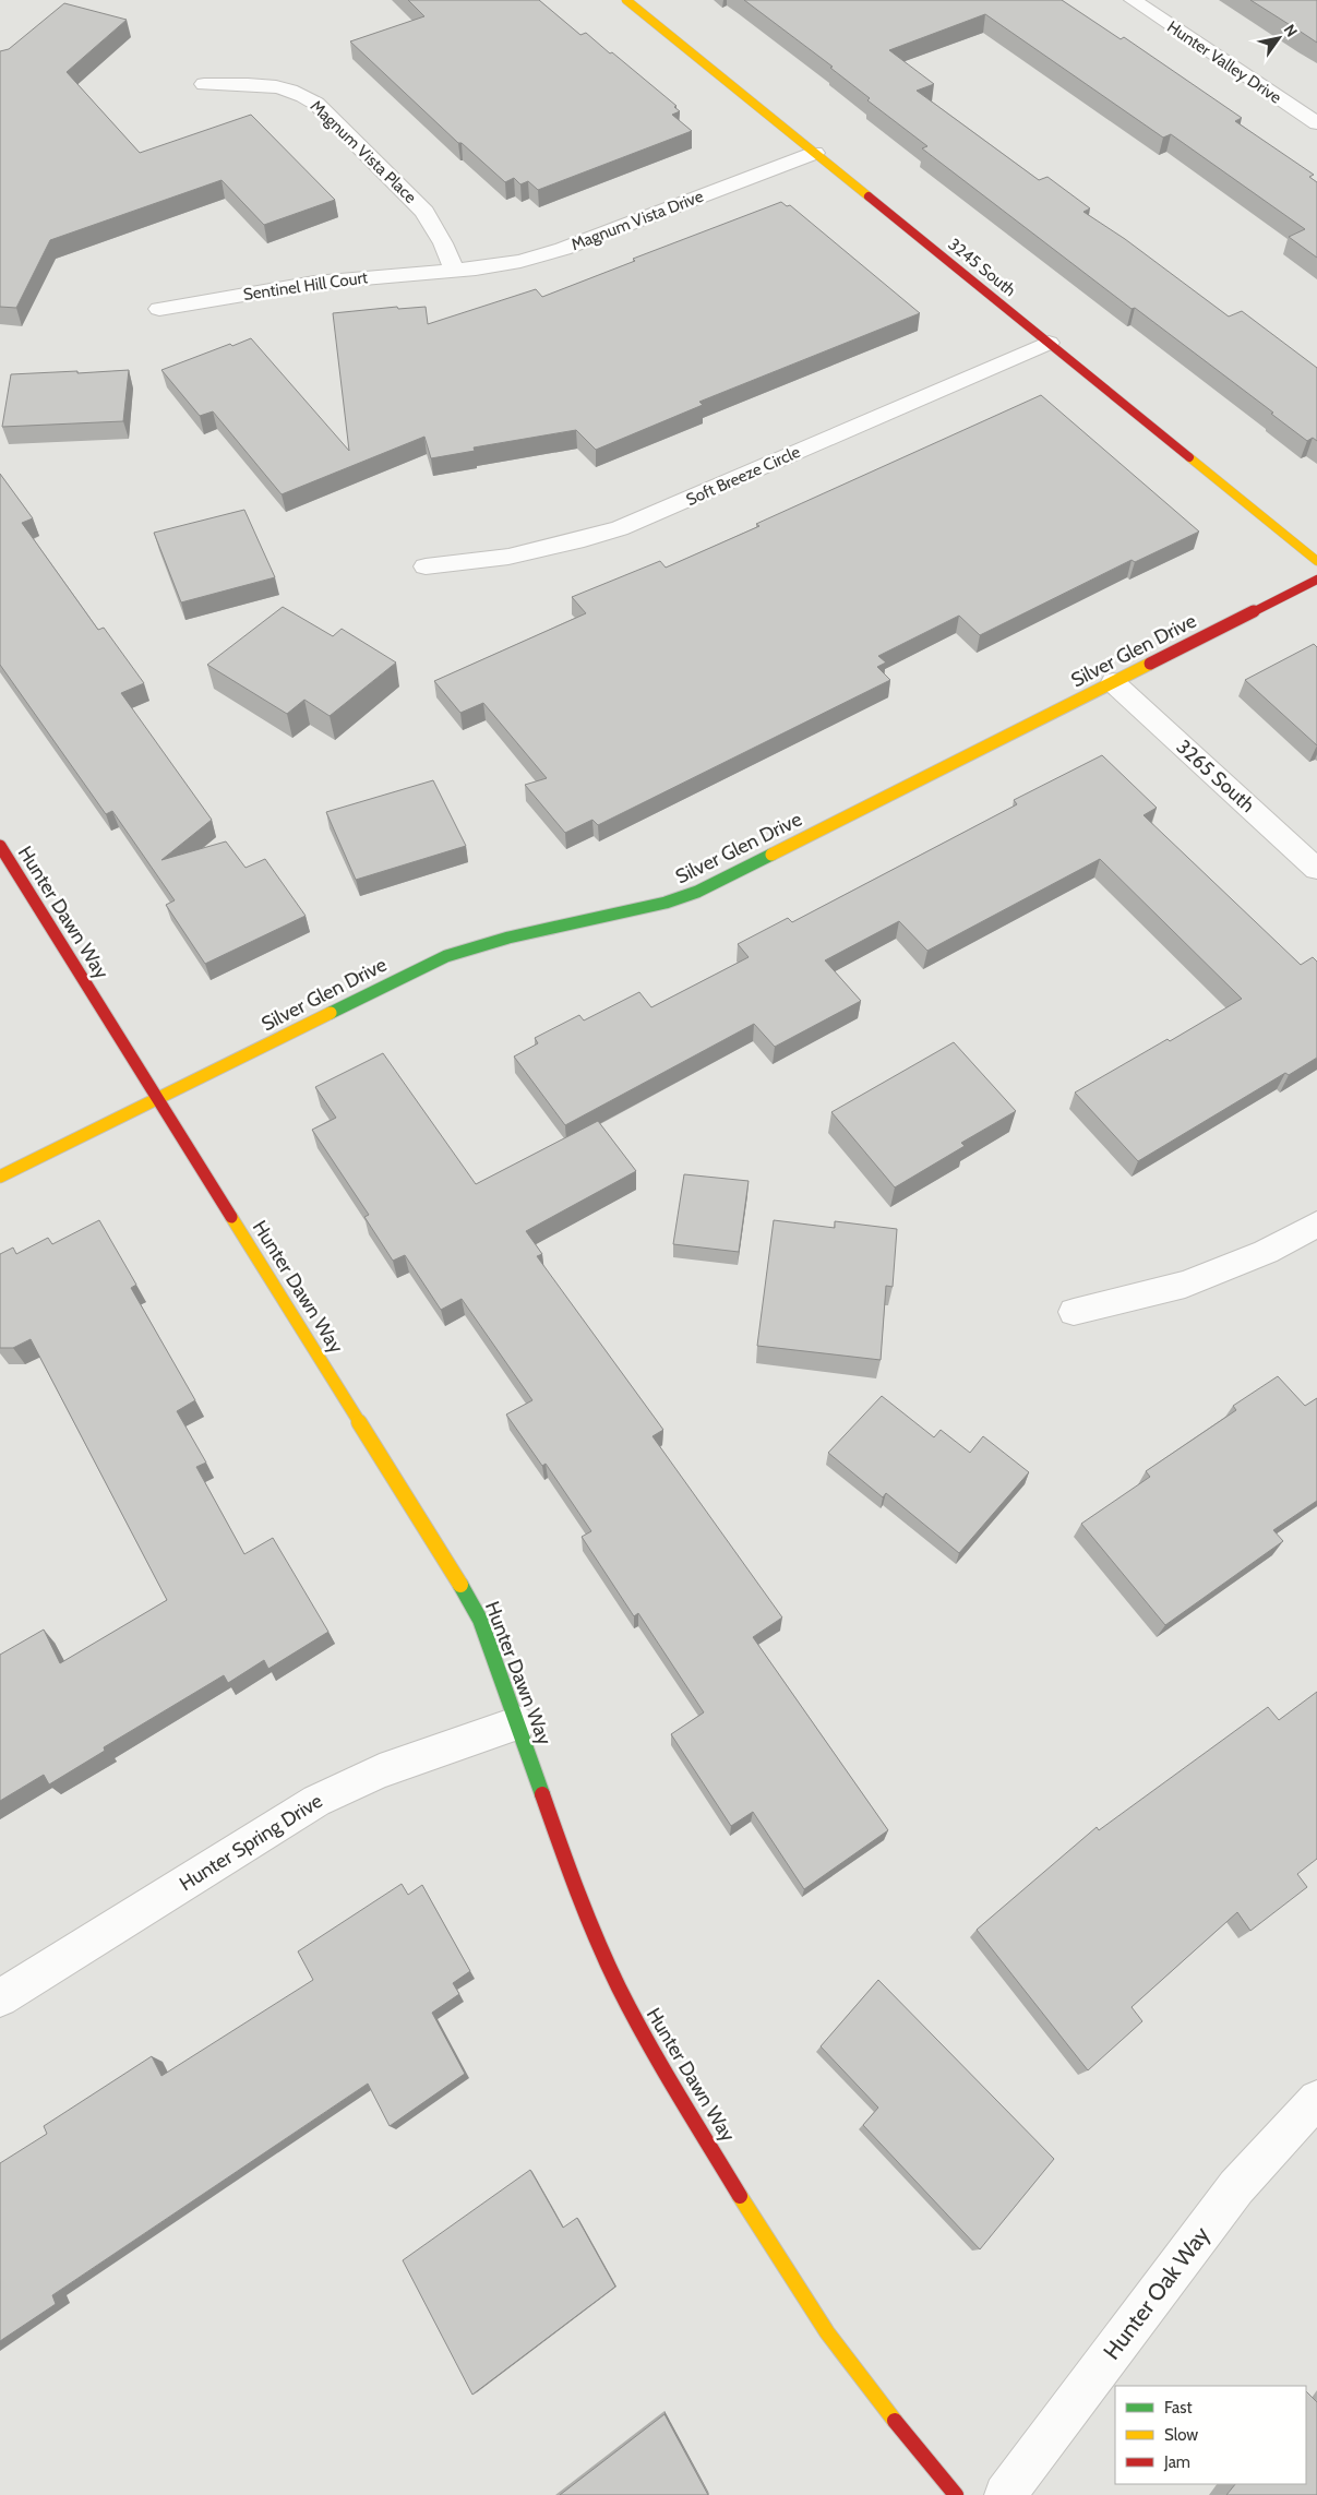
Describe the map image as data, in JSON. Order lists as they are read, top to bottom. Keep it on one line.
{"streets":{"street":["Hunter Valley Drive","Magnum Vista Place","Magnum Vista Drive","3245 South","Sentinel Hill Court","Soft Breeze Circle","Silver Glen Drive","3265 South","Hunter Dawn Way","Hunter Spring Drive","Hunter Oak Way"]},"crossings":[["Magnum Vista Place","Magnum Vista Drive"],["Magnum Vista Place","Sentinel Hill Court"],["Magnum Vista Drive","3245 South"],["Magnum Vista Drive","Sentinel Hill Court"],["3245 South","Soft Breeze Circle"],["Silver Glen Drive","3265 South"],["Silver Glen Drive","Hunter Dawn Way"],["Hunter Dawn Way","Hunter Spring Drive"]],"legend":["Fast","Slow","Jam"],"north":"top right"}
